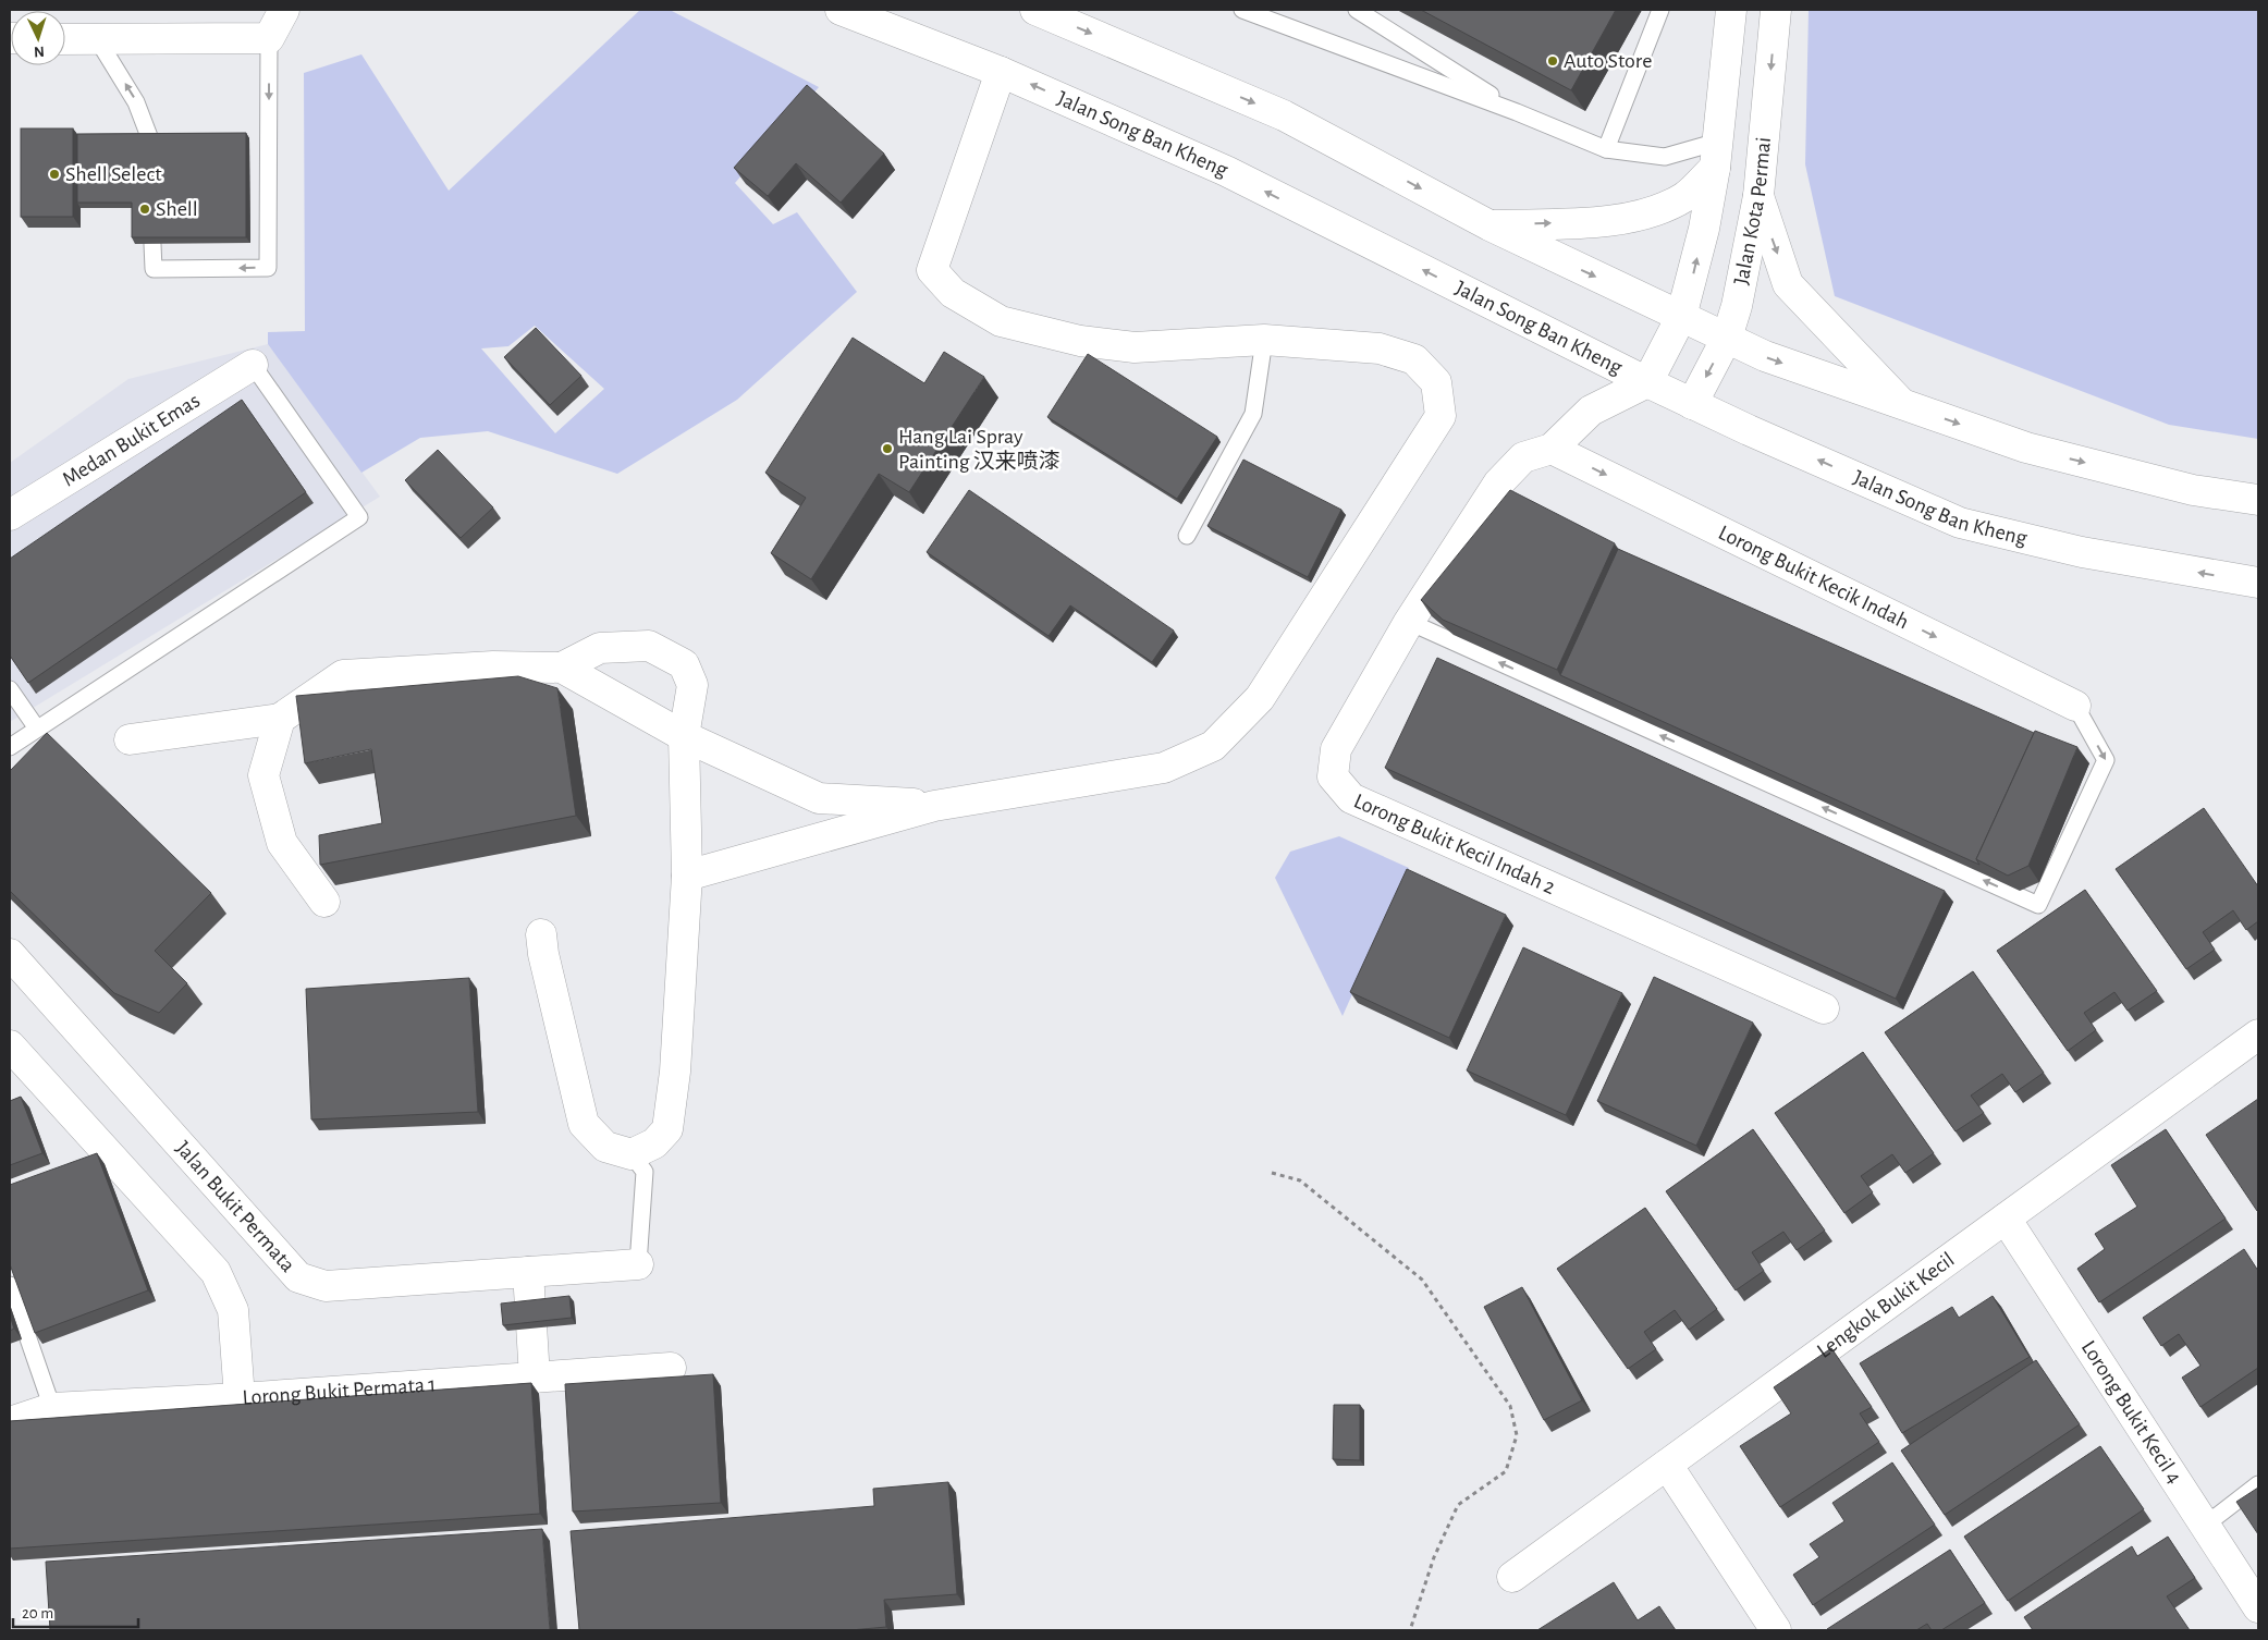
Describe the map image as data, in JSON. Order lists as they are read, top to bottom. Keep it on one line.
{"streets":{"street":["Jalan Song Ban Kheng","Jalan Kota Permai","Medan Bukit Emas","Lorong Bukit Kecik Indah","Lorong Bukit Kecil Indah 2","Jalan Bukit Permata","Lengkok Bukit Kecil","Lorong Bukit Permata 1","Lorong Bukit Kecil 4"]},"crossings":[["Jalan Song Ban Kheng","Jalan Kota Permai"],["Jalan Song Ban Kheng","Lorong Bukit Kecil Indah 2"],["Jalan Kota Permai","Lorong Bukit Kecil Indah 2"],["Lorong Bukit Kecik Indah","Lorong Bukit Kecil Indah 2"],["Lengkok Bukit Kecil","Lorong Bukit Kecil 4"]],"places":["Auto Store","Shell Select","Shell","Hang Lai Spray Painting 汉来喷漆"],"scale_bar":"20 m","north":"bottom"}
